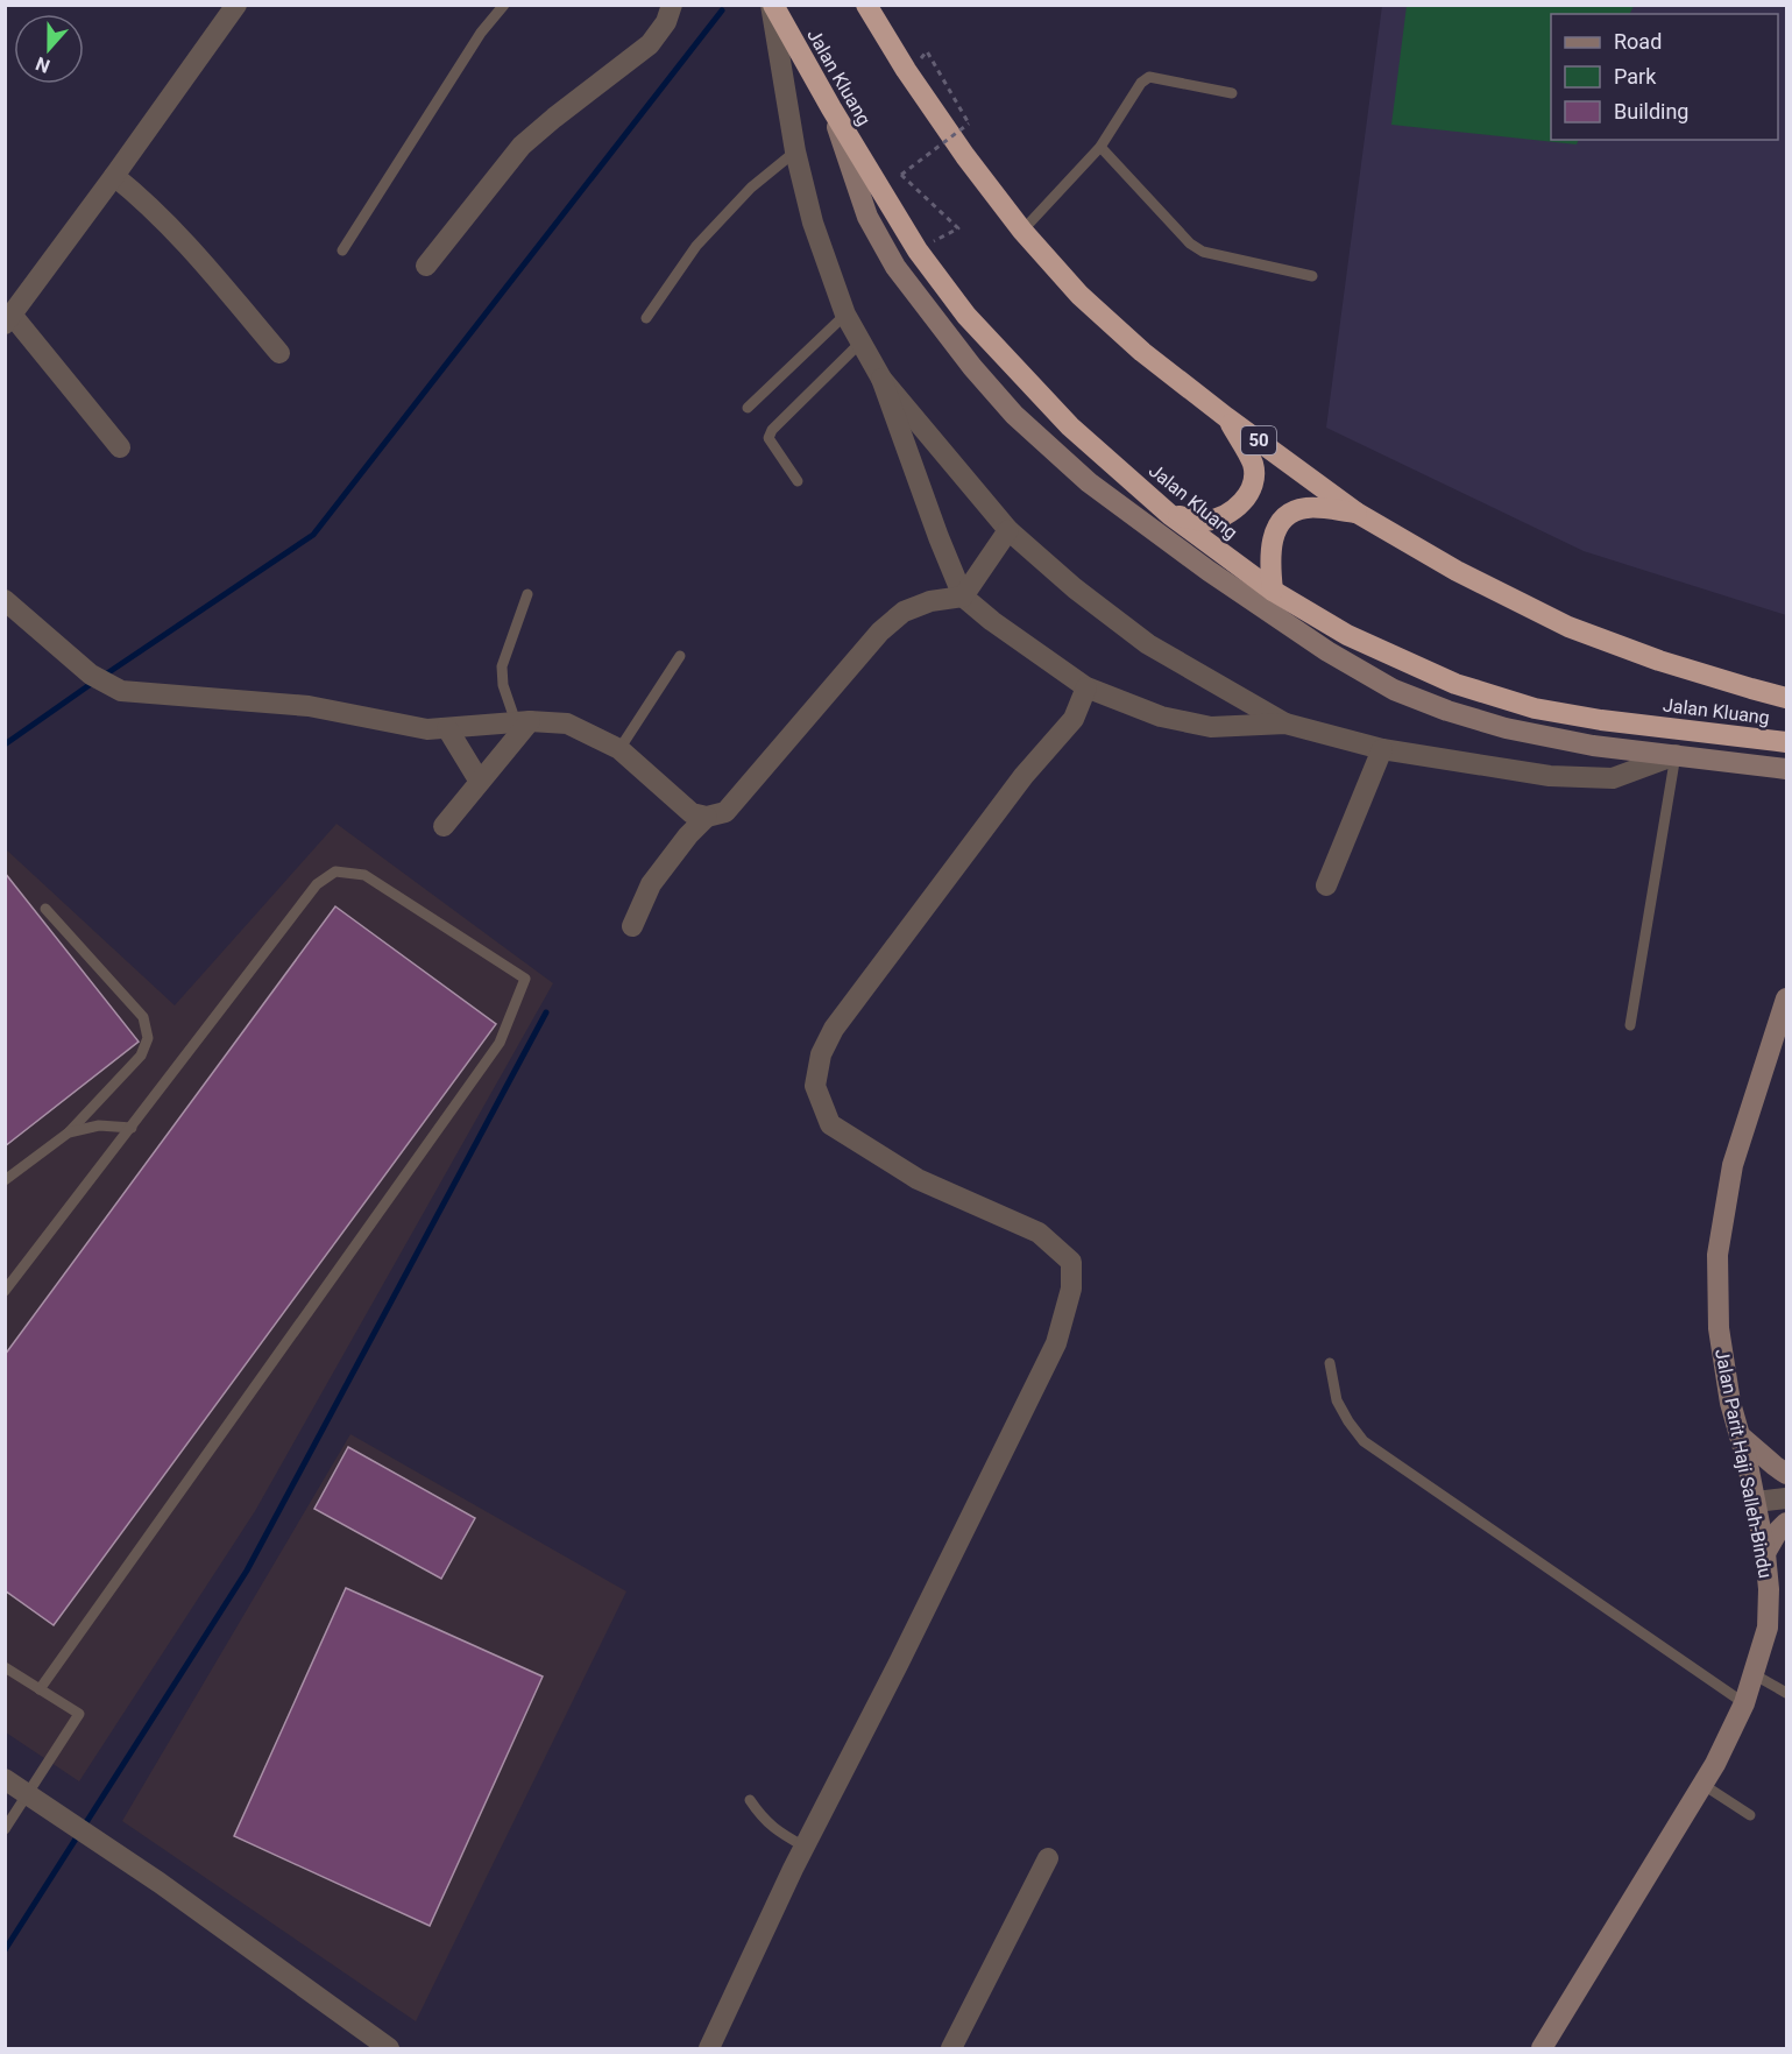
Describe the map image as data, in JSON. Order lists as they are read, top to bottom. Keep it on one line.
{"streets":{"highway":["Jalan Kluang","50"],"main road":["Jalan Parit Haji Salleh-Bindu"]},"legend":["Road","Park","Building"],"north":"bottom"}
